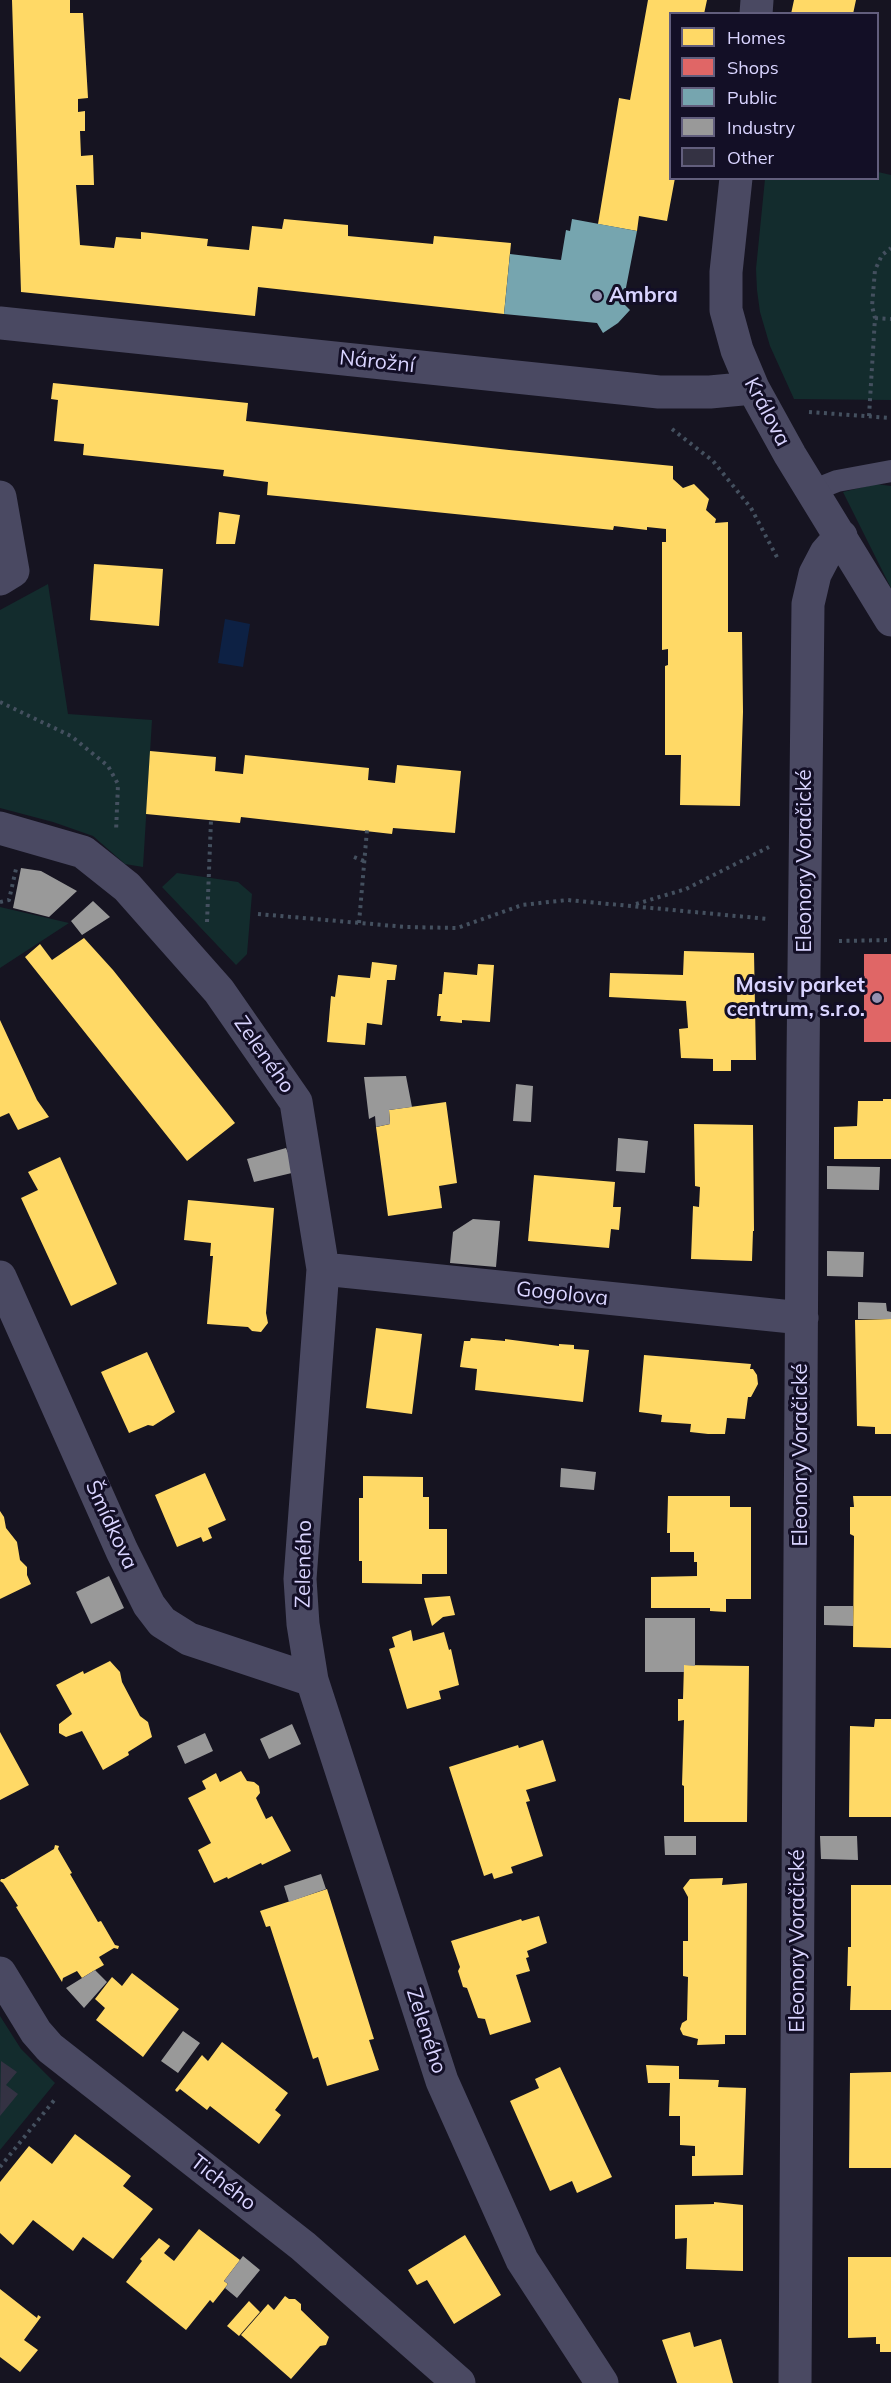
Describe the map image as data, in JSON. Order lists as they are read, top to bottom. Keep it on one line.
{"streets":{"street":["Nárožní","Králova","Eleonory Voračické","Zeleného","Gogolova","Šmídkova","Tichého"]},"crossings":[["Nárožní","Králova"],["Králova","Eleonory Voračické"],["Eleonory Voračické","Gogolova"],["Zeleného","Gogolova"],["Zeleného","Šmídkova"]],"places":["Ambra","Masiv parket centrum, s.r.o."],"legend":["Homes","Shops","Public","Industry","Other"]}
